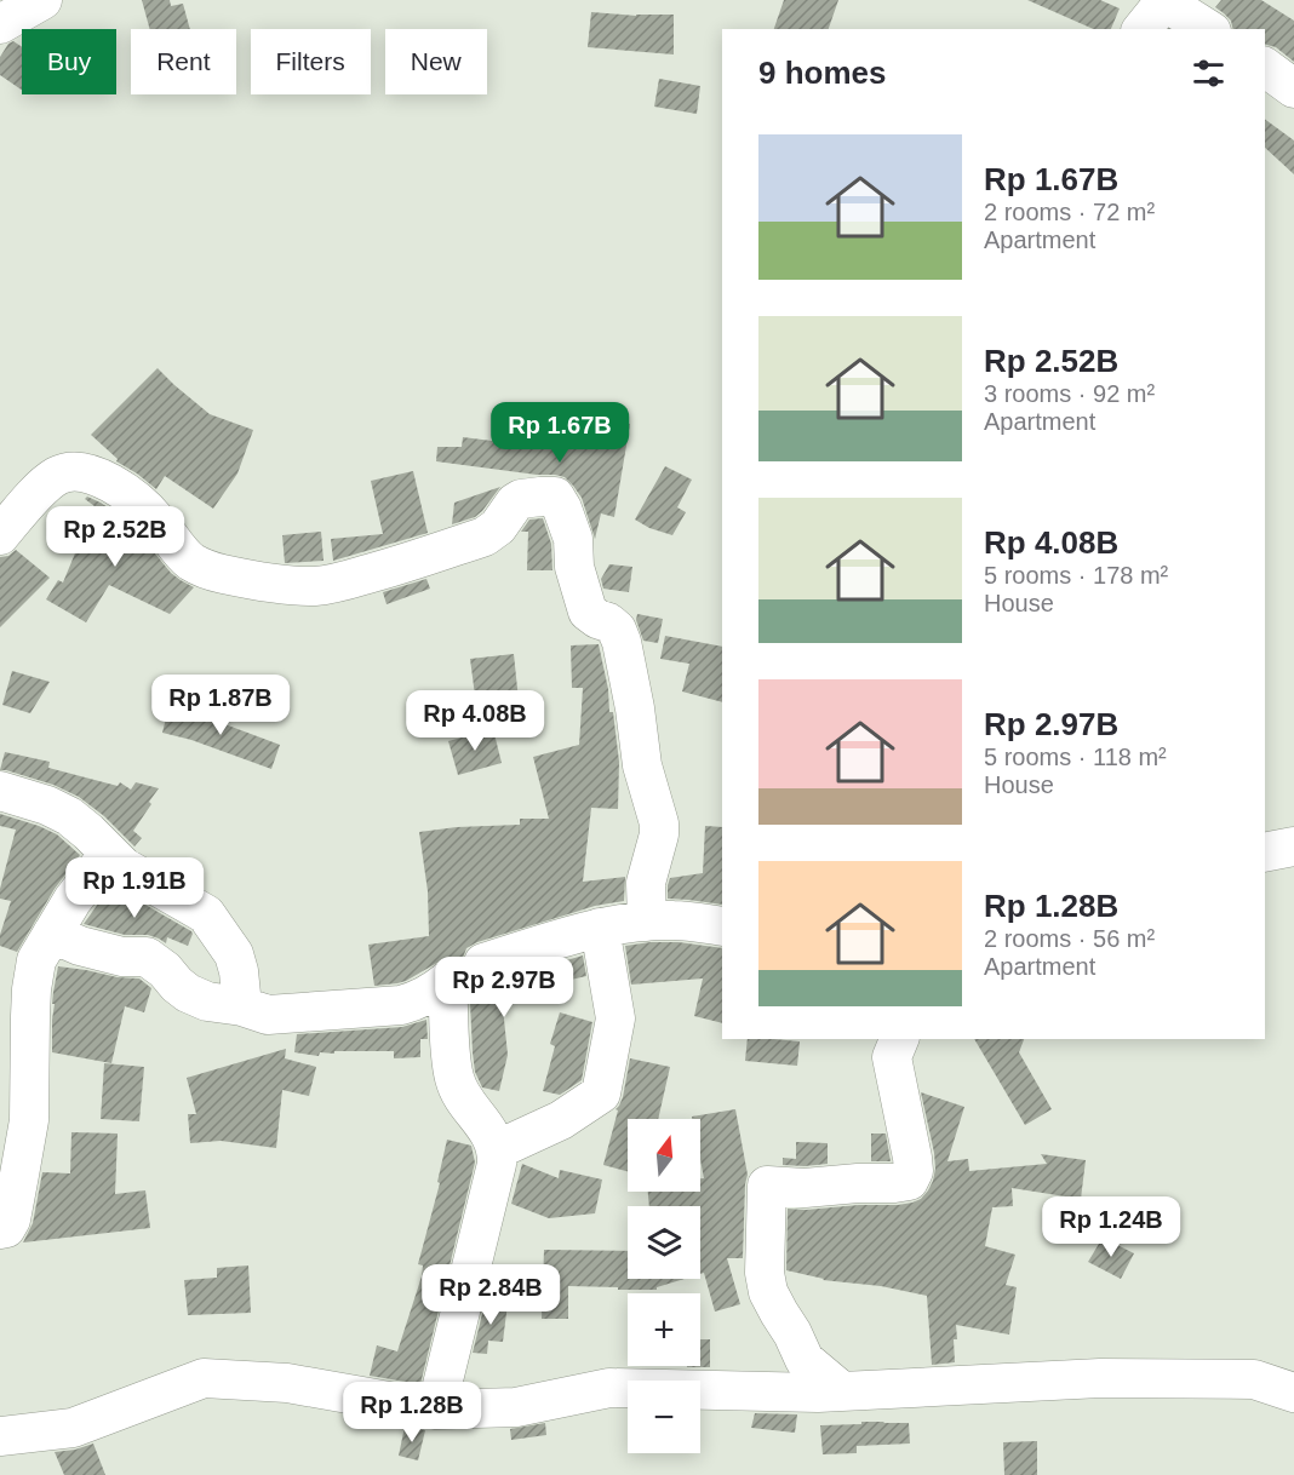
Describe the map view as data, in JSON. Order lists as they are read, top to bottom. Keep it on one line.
{"north":"top","page":{"chip":["Buy","Rent","Filters","New"],"heading":"9 homes","list":[{"name":"Rp 1.67B","note":"2 rooms · 72 m² · Apartment"},{"name":"Rp 2.52B","note":"3 rooms · 92 m² · Apartment"},{"name":"Rp 4.08B","note":"5 rooms · 178 m² · House"},{"name":"Rp 2.97B","note":"5 rooms · 118 m² · House"},{"name":"Rp 1.28B","note":"2 rooms · 56 m² · Apartment"}],"price":["Rp 1.67B","Rp 2.52B","Rp 1.87B","Rp 4.08B","Rp 1.91B","Rp 2.97B","Rp 1.24B","Rp 2.84B","Rp 1.28B"],"map_buttons":["+","−"]}}
